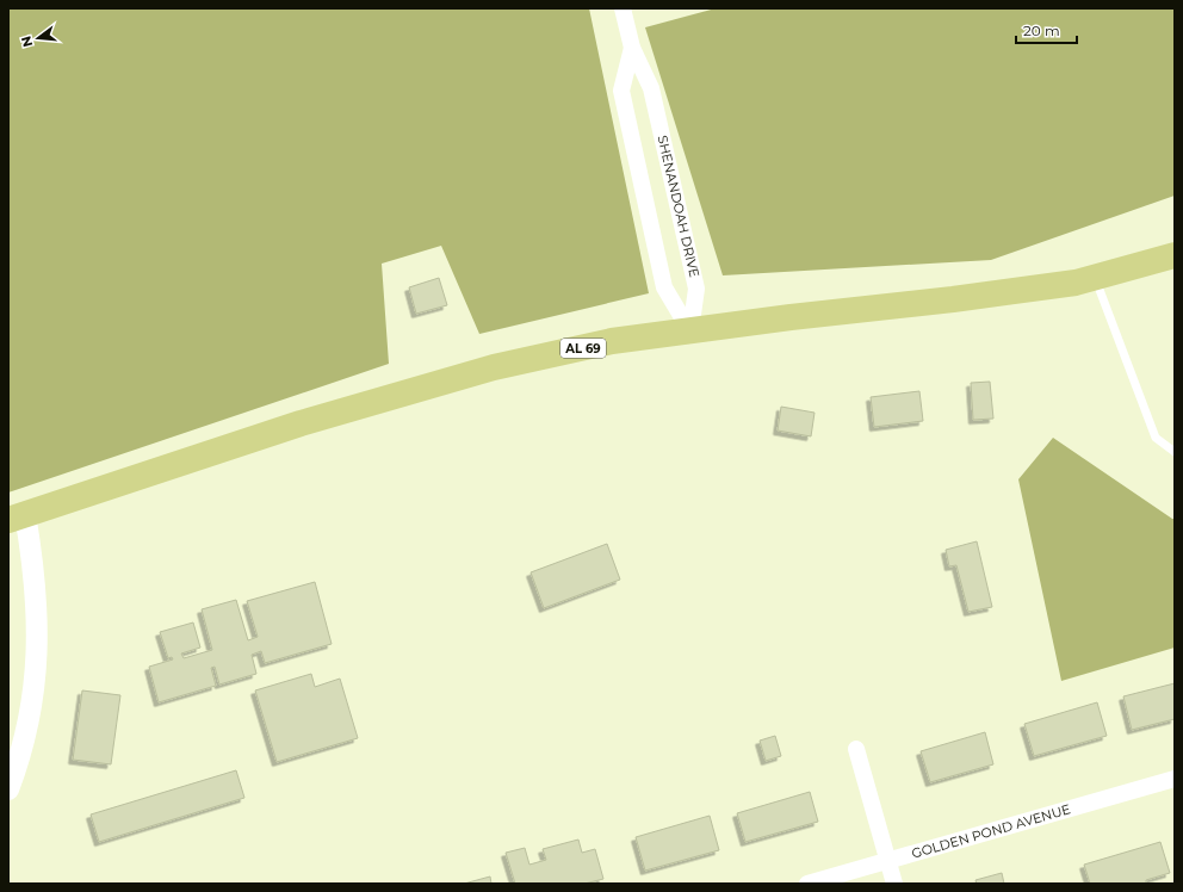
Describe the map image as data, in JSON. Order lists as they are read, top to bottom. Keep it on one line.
{"streets":{"main road":["AL 69"],"street":["SHENANDOAH DRIVE","GOLDEN POND AVENUE"]},"crossings":[["SHENANDOAH DRIVE","AL 69"]],"scale_bar":"20 m","north":"left"}
